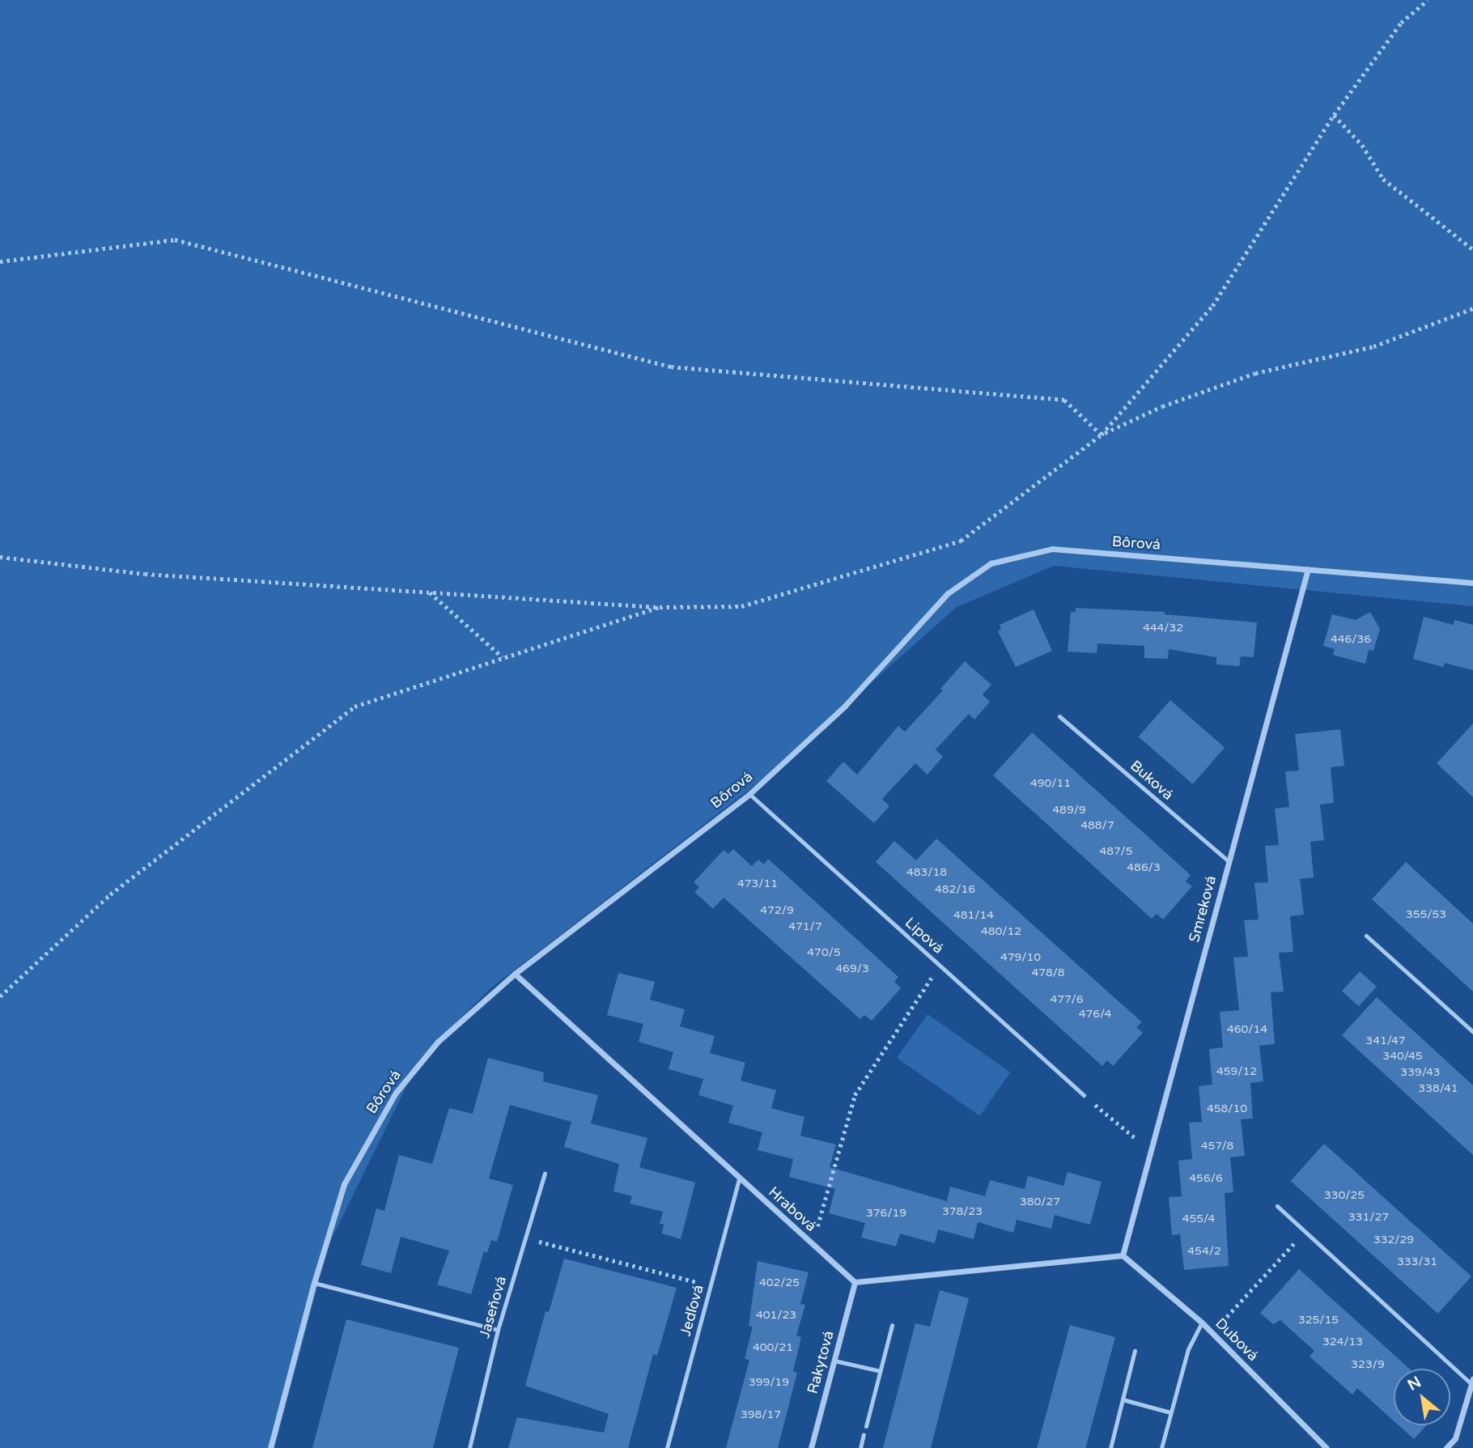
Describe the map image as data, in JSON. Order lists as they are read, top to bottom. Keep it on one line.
{"streets":{"street":["Bôrová","Smreková","Hrabová","Dubová","Rakytová"],"lane":["Buková","Lipová","Jaseňová","Jedľová"]},"crossings":[["Bôrová","Smreková"],["Bôrová","Lipová"],["Bôrová","Hrabová"],["Buková","Smreková"],["Smreková","Dubová"],["Hrabová","Jedľová"],["Hrabová","Rakytová"]],"house_numbers":["444/32","446/36","490/11","489/9","488/7","487/5","486/3","483/18","473/11","482/16","472/9","355/53","481/14","471/7","480/12","470/5","479/10","469/3","478/8","477/6","476/4","460/14","341/47","340/45","459/12","339/43","338/41","458/10","457/8","456/6","330/25","380/27","378/23","376/19","331/27","455/4","332/29","454/2","333/31","402/25","401/23","325/15","324/13","400/21","323/9","399/19","398/17"],"north":"top left"}
